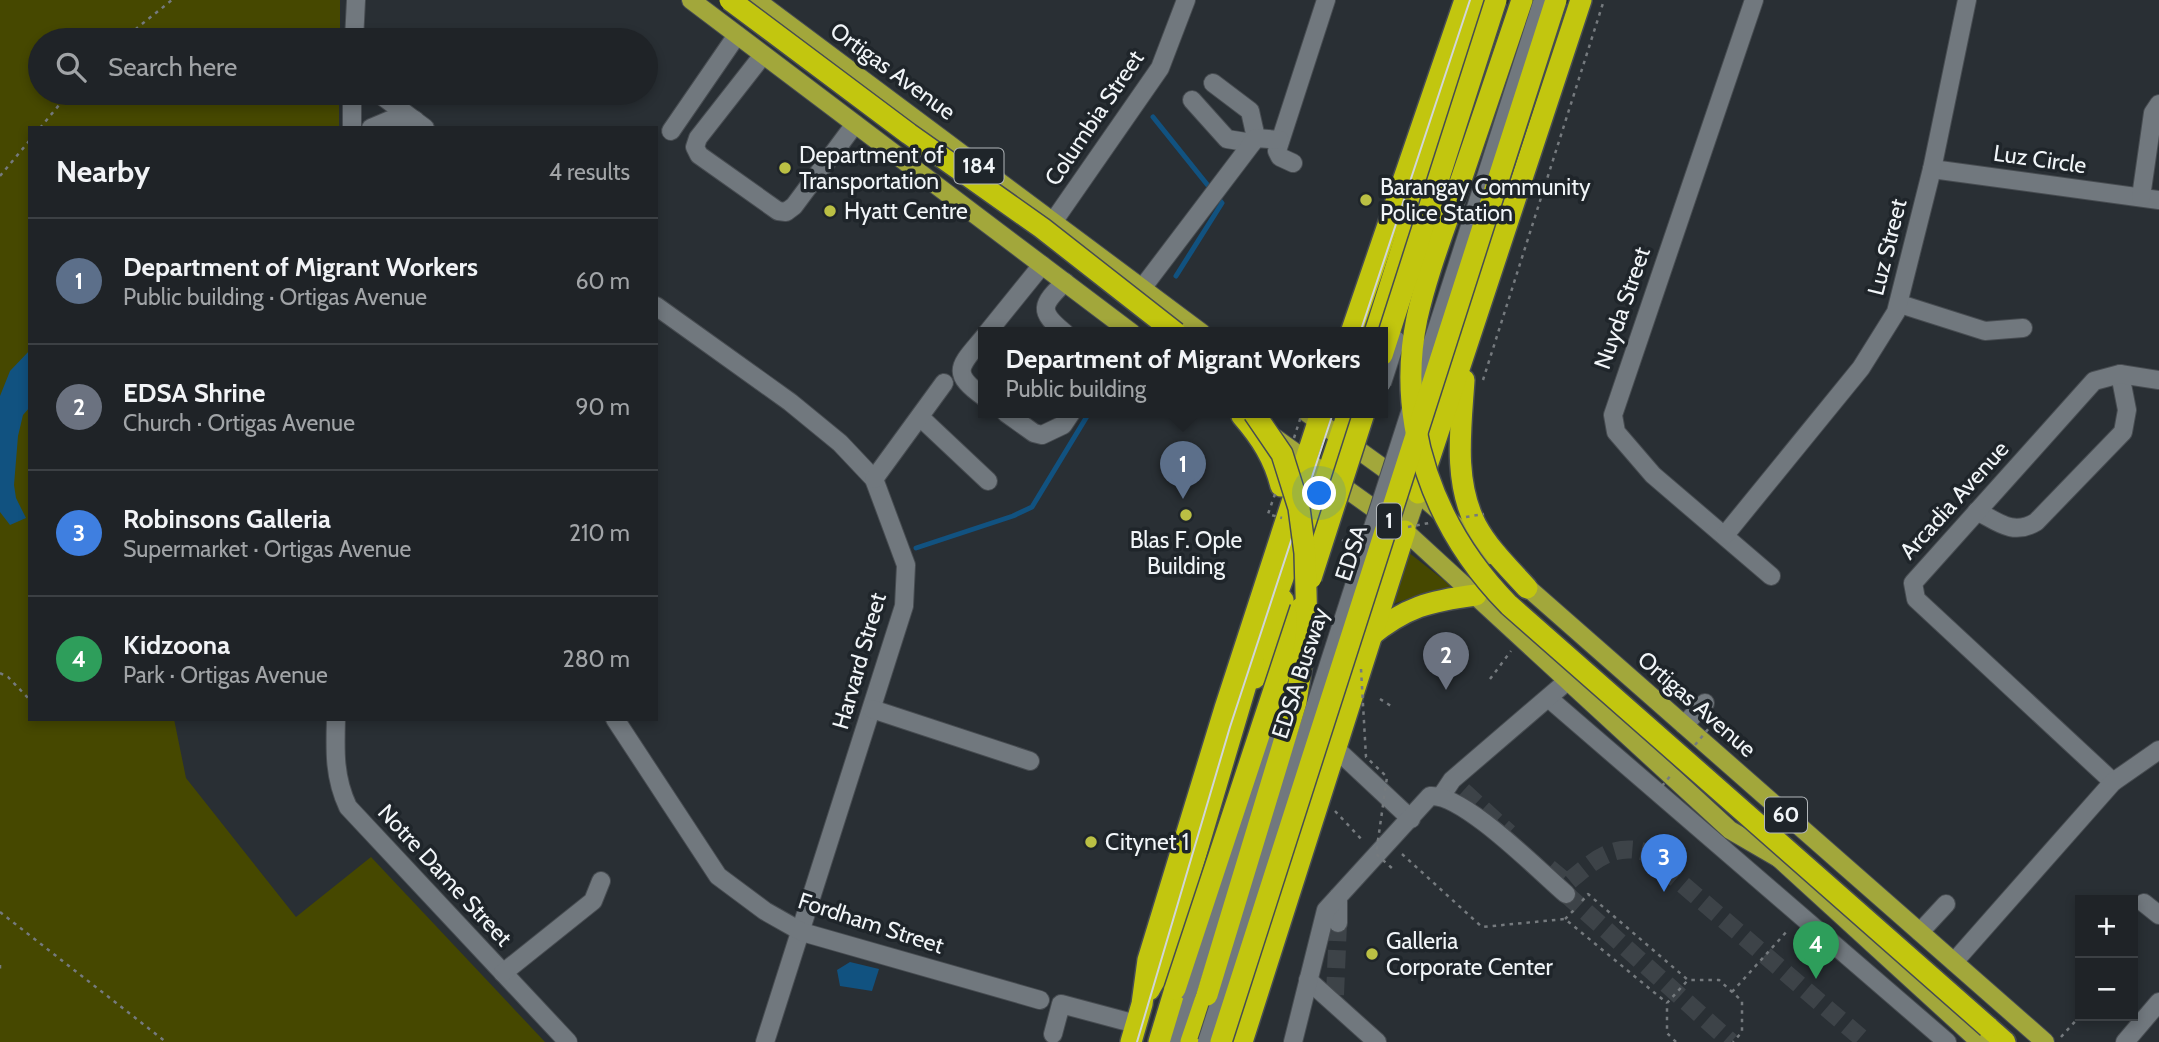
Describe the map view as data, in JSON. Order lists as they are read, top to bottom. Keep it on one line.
{"streets":{"highway":["1","EDSA"],"main road":["Ortigas Avenue","184","60"],"street":["Columbia Street","Luz Circle","Luz Street","Nuyda Street","Arcadia Avenue","Harvard Street","EDSA Busway","Notre Dame Street","Fordham Street"]},"crossings":[["Ortigas Avenue","Columbia Street"],["Ortigas Avenue","184"],["Ortigas Avenue","1"],["Ortigas Avenue","EDSA"],["Luz Circle","Luz Street"],["Luz Street","Nuyda Street"],["1","EDSA"],["1","60"],["EDSA","EDSA Busway"],["EDSA","60"],["Harvard Street","Fordham Street"]],"places":["Department of Transportation","Barangay Community Police Station","Hyatt Centre","Blas F. Ople Building","Citynet 1","Galleria Corporate Center"],"page":{"search":"Search here","heading":["Nearby","4 results"],"list":[{"mark":"1","name":"Department of Migrant Workers","note":"Public building · Ortigas Avenue","value":"60 m"},{"mark":"2","name":"EDSA Shrine","note":"Church · Ortigas Avenue","value":"90 m"},{"mark":"3","name":"Robinsons Galleria","note":"Supermarket · Ortigas Avenue","value":"210 m"},{"mark":"4","name":"Kidzoona","note":"Park · Ortigas Avenue","value":"280 m"}],"popup":["Department of Migrant Workers","Public building"],"pins":["1","2","3","4"],"map_buttons":["+","−"]}}
